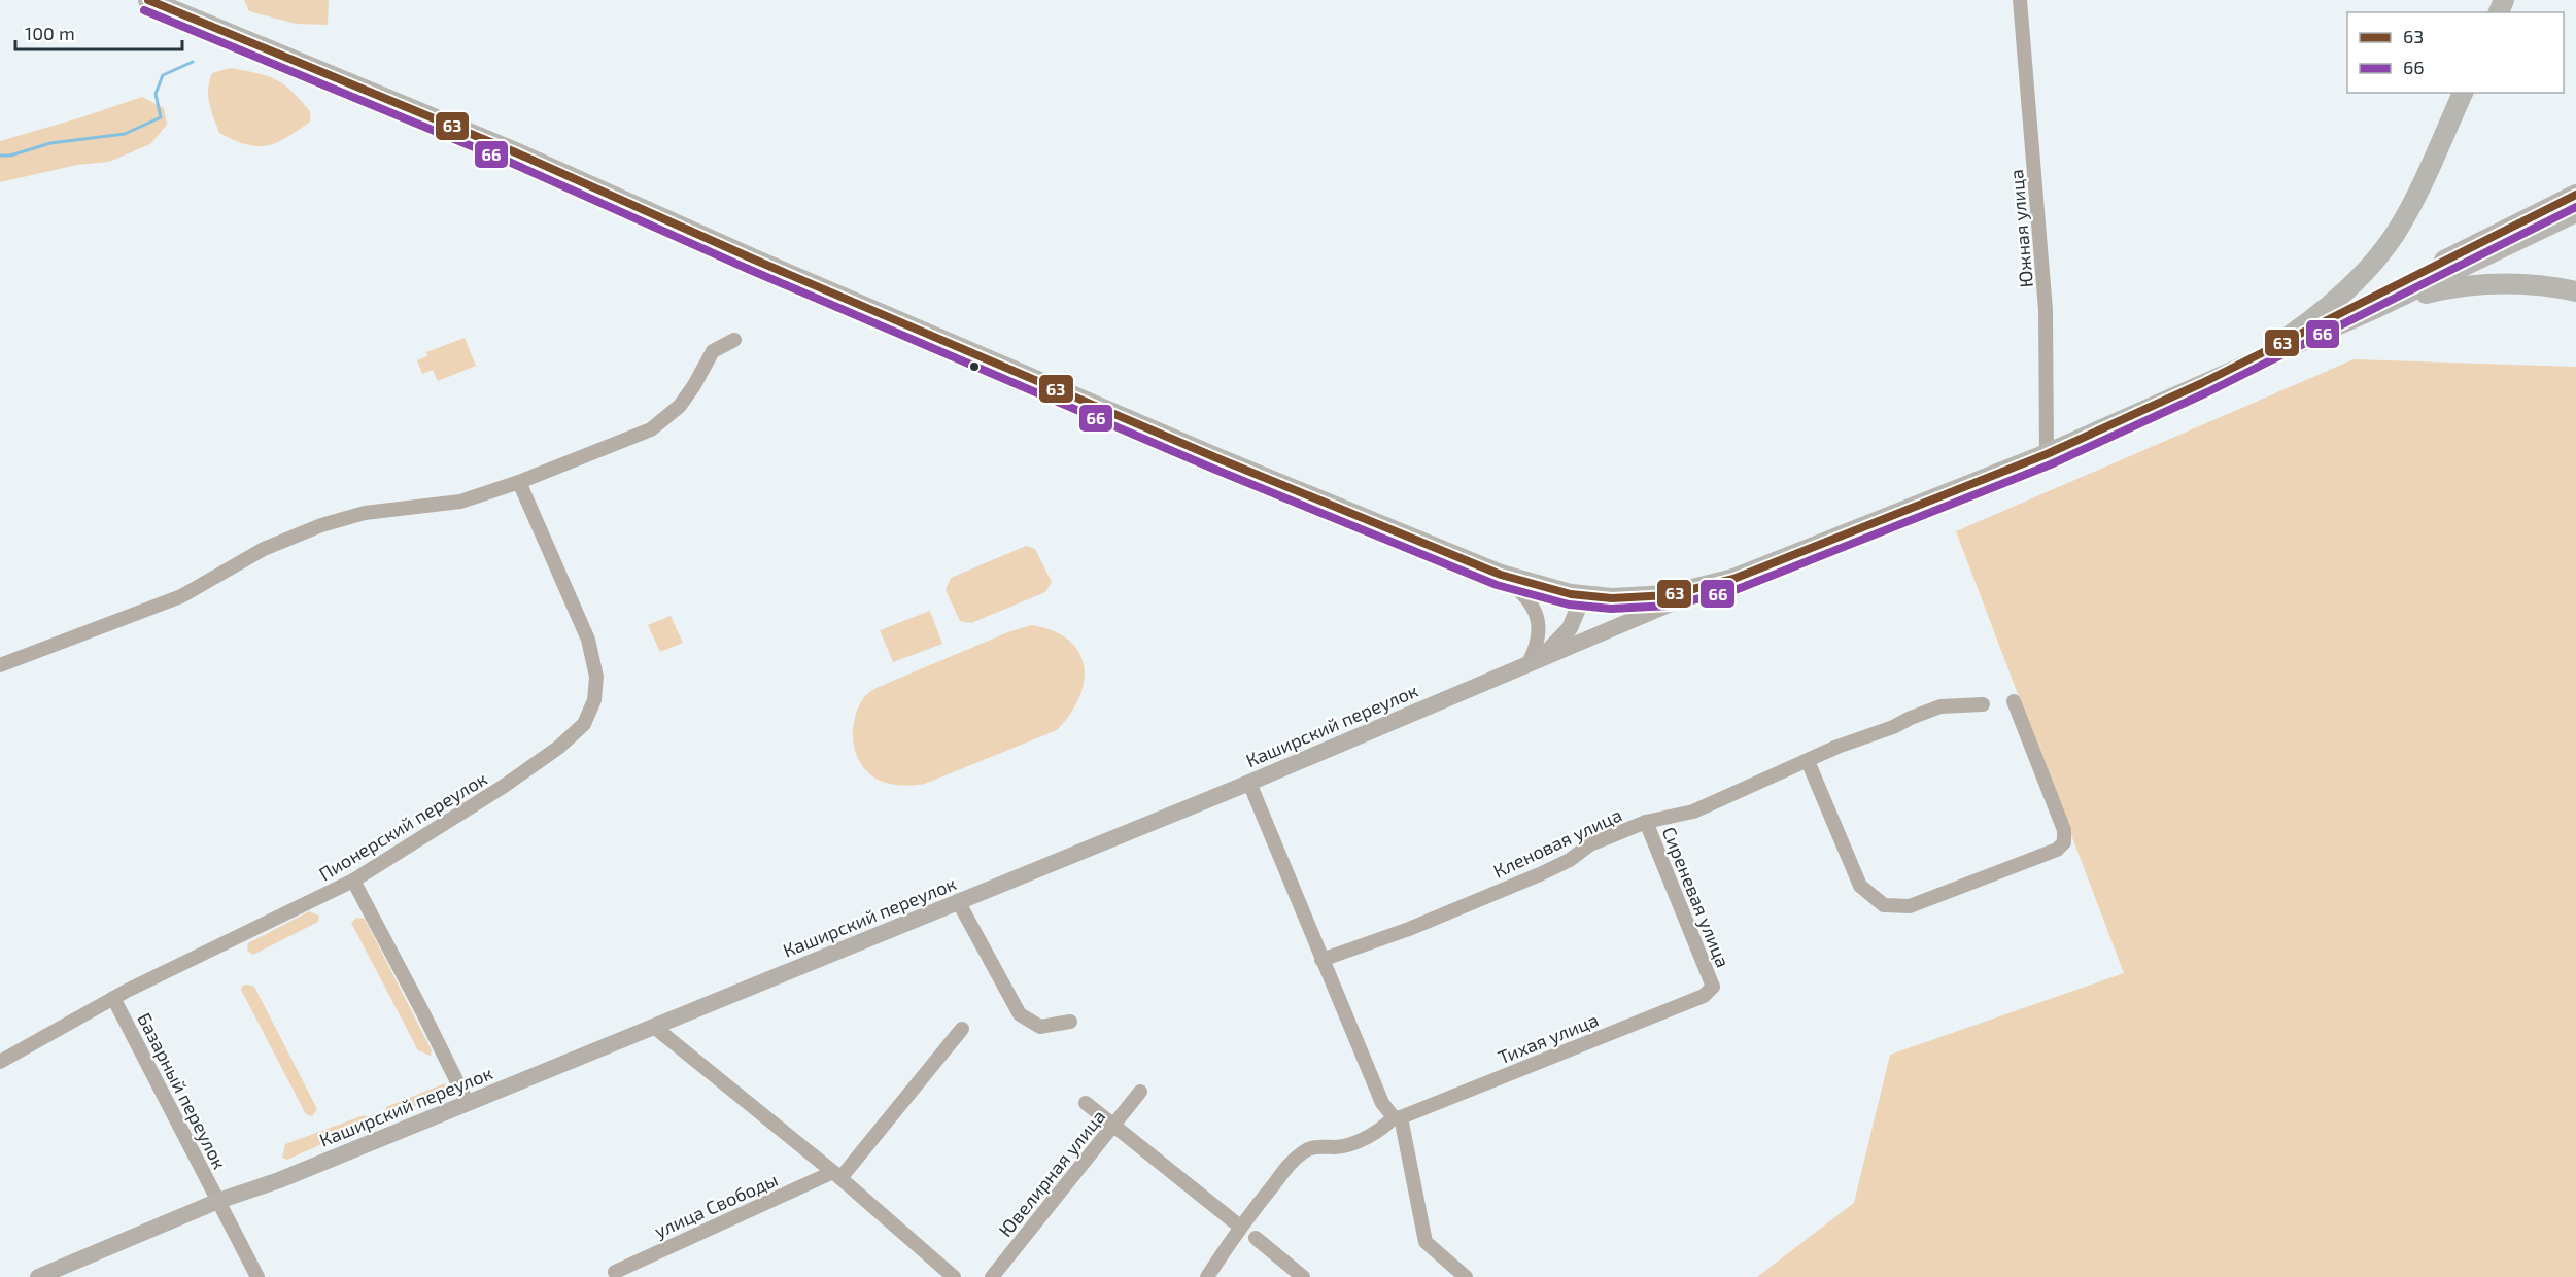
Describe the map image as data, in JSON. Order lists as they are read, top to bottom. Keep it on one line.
{"streets":{"main road":["Каширский переулок"],"street":["Южная улица","Пионерский переулок","Кленовая улица","Сиреневая улица","Тихая улица","Базарный переулок","Ювелирная улица","улица Свободы"]},"crossings":[["Каширский переулок","Базарный переулок"],["Пионерский переулок","Базарный переулок"],["Кленовая улица","Сиреневая улица"],["Сиреневая улица","Тихая улица"]],"lines":["transit line 63","transit line 66"],"legend":["63","66"],"scale_bar":"100 m"}
